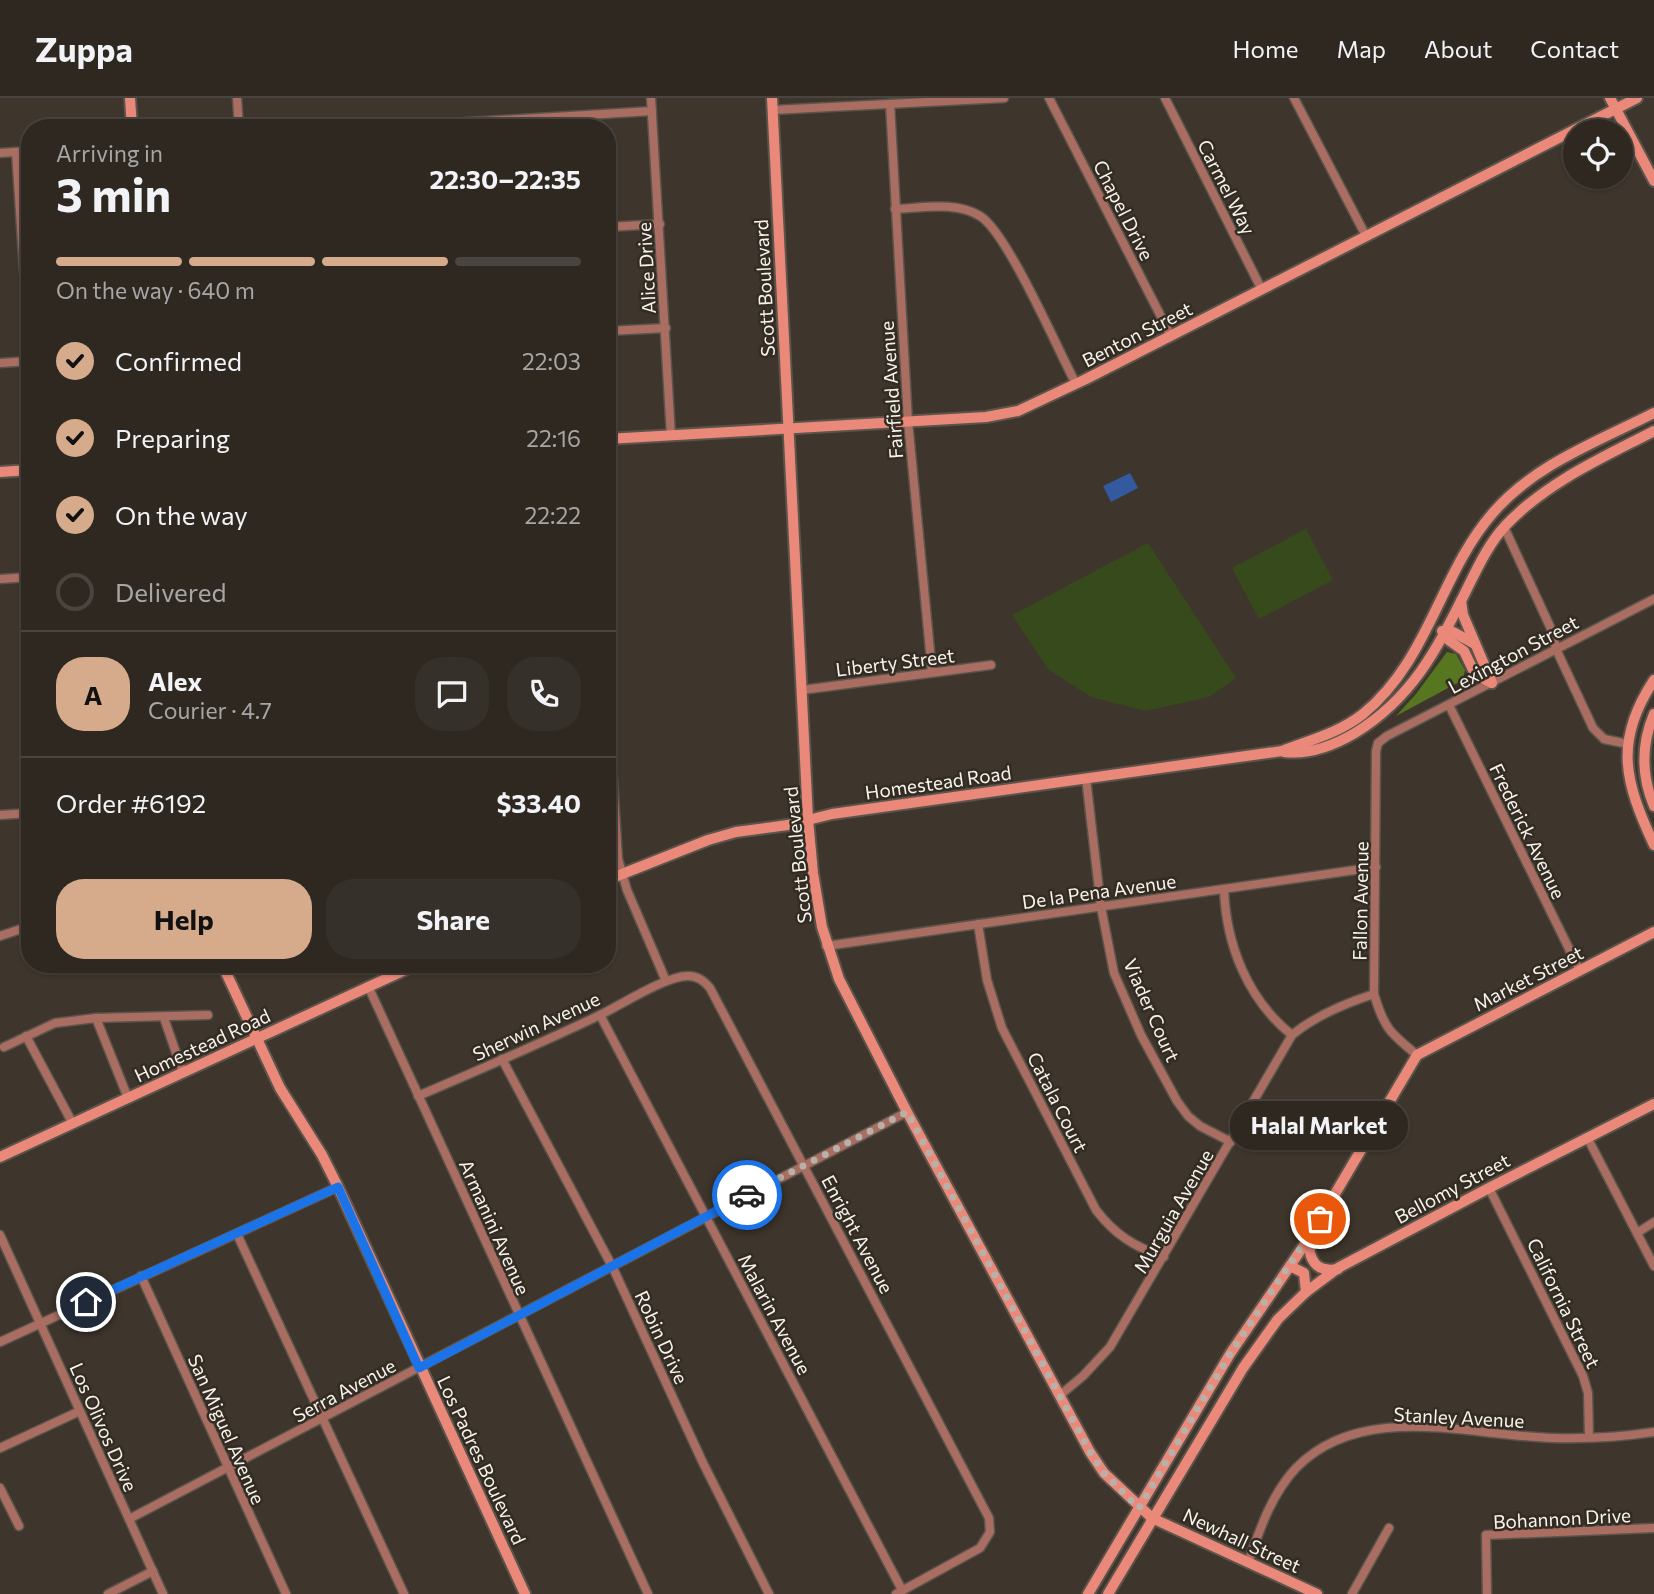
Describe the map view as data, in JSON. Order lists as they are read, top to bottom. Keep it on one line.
{"streets":{"main road":["Scott Boulevard","Benton Street","Homestead Road","Market Street","Bellomy Street","Los Padres Boulevard","Newhall Street"],"street":["Carmel Way","Chapel Drive","Alice Drive","Fairfield Avenue","Lexington Street","Liberty Street","Frederick Avenue","De la Pena Avenue","Fallon Avenue","Viader Court","Sherwin Avenue","Catala Court","Murguia Avenue","Armanini Avenue","Enright Avenue","California Street","Malarin Avenue","Robin Drive","Serra Avenue","Stanley Avenue","Los Olivos Drive","San Miguel Avenue","Bohannon Drive"]},"crossings":[["Carmel Way","Benton Street"],["Chapel Drive","Benton Street"],["Alice Drive","Benton Street"],["Scott Boulevard","Benton Street"],["Scott Boulevard","Liberty Street"],["Scott Boulevard","Homestead Road"],["Scott Boulevard","De la Pena Avenue"],["Scott Boulevard","Bellomy Street"],["Scott Boulevard","Murguia Avenue"],["Scott Boulevard","Serra Avenue"],["Scott Boulevard","Newhall Street"],["Benton Street","Fairfield Avenue"],["Fairfield Avenue","Liberty Street"],["Lexington Street","Frederick Avenue"],["Lexington Street","Fallon Avenue"],["Homestead Road","Viader Court"],["Homestead Road","Armanini Avenue"],["Homestead Road","Los Padres Boulevard"],["Frederick Avenue","Market Street"],["De la Pena Avenue","Fallon Avenue"],["De la Pena Avenue","Viader Court"],["De la Pena Avenue","Catala Court"],["Fallon Avenue","Market Street"],["Fallon Avenue","Murguia Avenue"],["Viader Court","Murguia Avenue"],["Sherwin Avenue","Armanini Avenue"],["Sherwin Avenue","Enright Avenue"],["Sherwin Avenue","Malarin Avenue"],["Sherwin Avenue","Robin Drive"],["Catala Court","Murguia Avenue"],["Bellomy Street","California Street"],["Bellomy Street","Newhall Street"],["Armanini Avenue","Serra Avenue"],["Enright Avenue","Malarin Avenue"],["Enright Avenue","Serra Avenue"],["California Street","Stanley Avenue"],["Malarin Avenue","Serra Avenue"],["Robin Drive","Serra Avenue"],["Serra Avenue","Los Olivos Drive"],["Serra Avenue","San Miguel Avenue"],["Serra Avenue","Los Padres Boulevard"],["Stanley Avenue","Newhall Street"]],"places":["Halal Market"],"page":{"header":"Zuppa","nav":["Home","Map","About","Contact"],"heading":["3 min","Arriving in","22:30–22:35"],"panel":["Alex","Courier · 4.7","Order #6192","$33.40"],"bar":"On the way · 640 m","list":[["Confirmed","22:03"],["Preparing","22:16"],["On the way","22:22"],"Delivered"],"round":"A","buttons":["Help","Share"],"bubble":"Halal Market"}}
